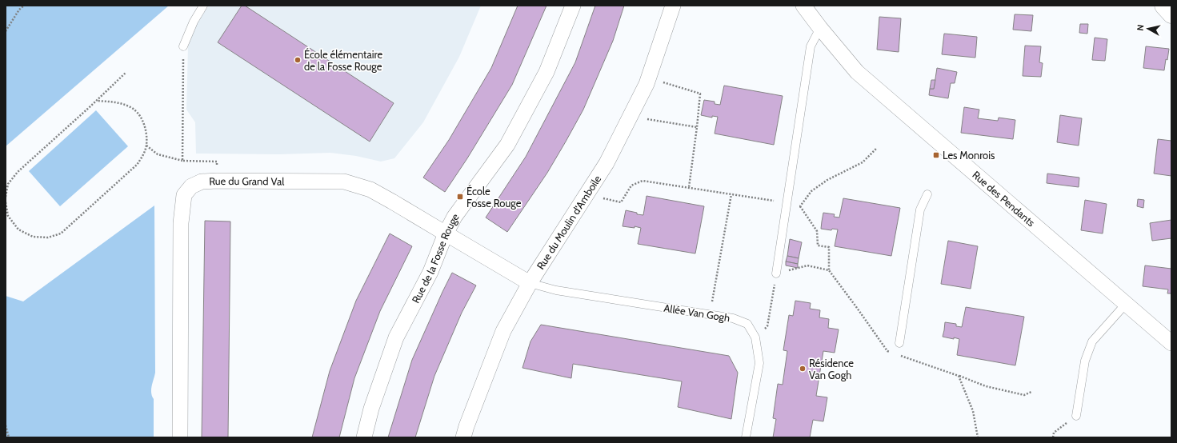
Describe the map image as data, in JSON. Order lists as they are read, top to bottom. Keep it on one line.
{"streets":{"street":["Rue du Grand Val","Rue des Pendants","Rue du Moulin d'Amboile","Rue de la Fosse Rouge"],"lane":["Allée Van Gogh"]},"crossings":[["Rue du Grand Val","Rue du Moulin d'Amboile"],["Rue du Grand Val","Rue de la Fosse Rouge"],["Rue du Grand Val","Allée Van Gogh"],["Rue du Moulin d'Amboile","Allée Van Gogh"]],"places":{"other":["École élémentaire de la Fosse Rouge","Résidence Van Gogh"],"transit":["Les Monrois","École Fosse Rouge"]},"north":"left"}
